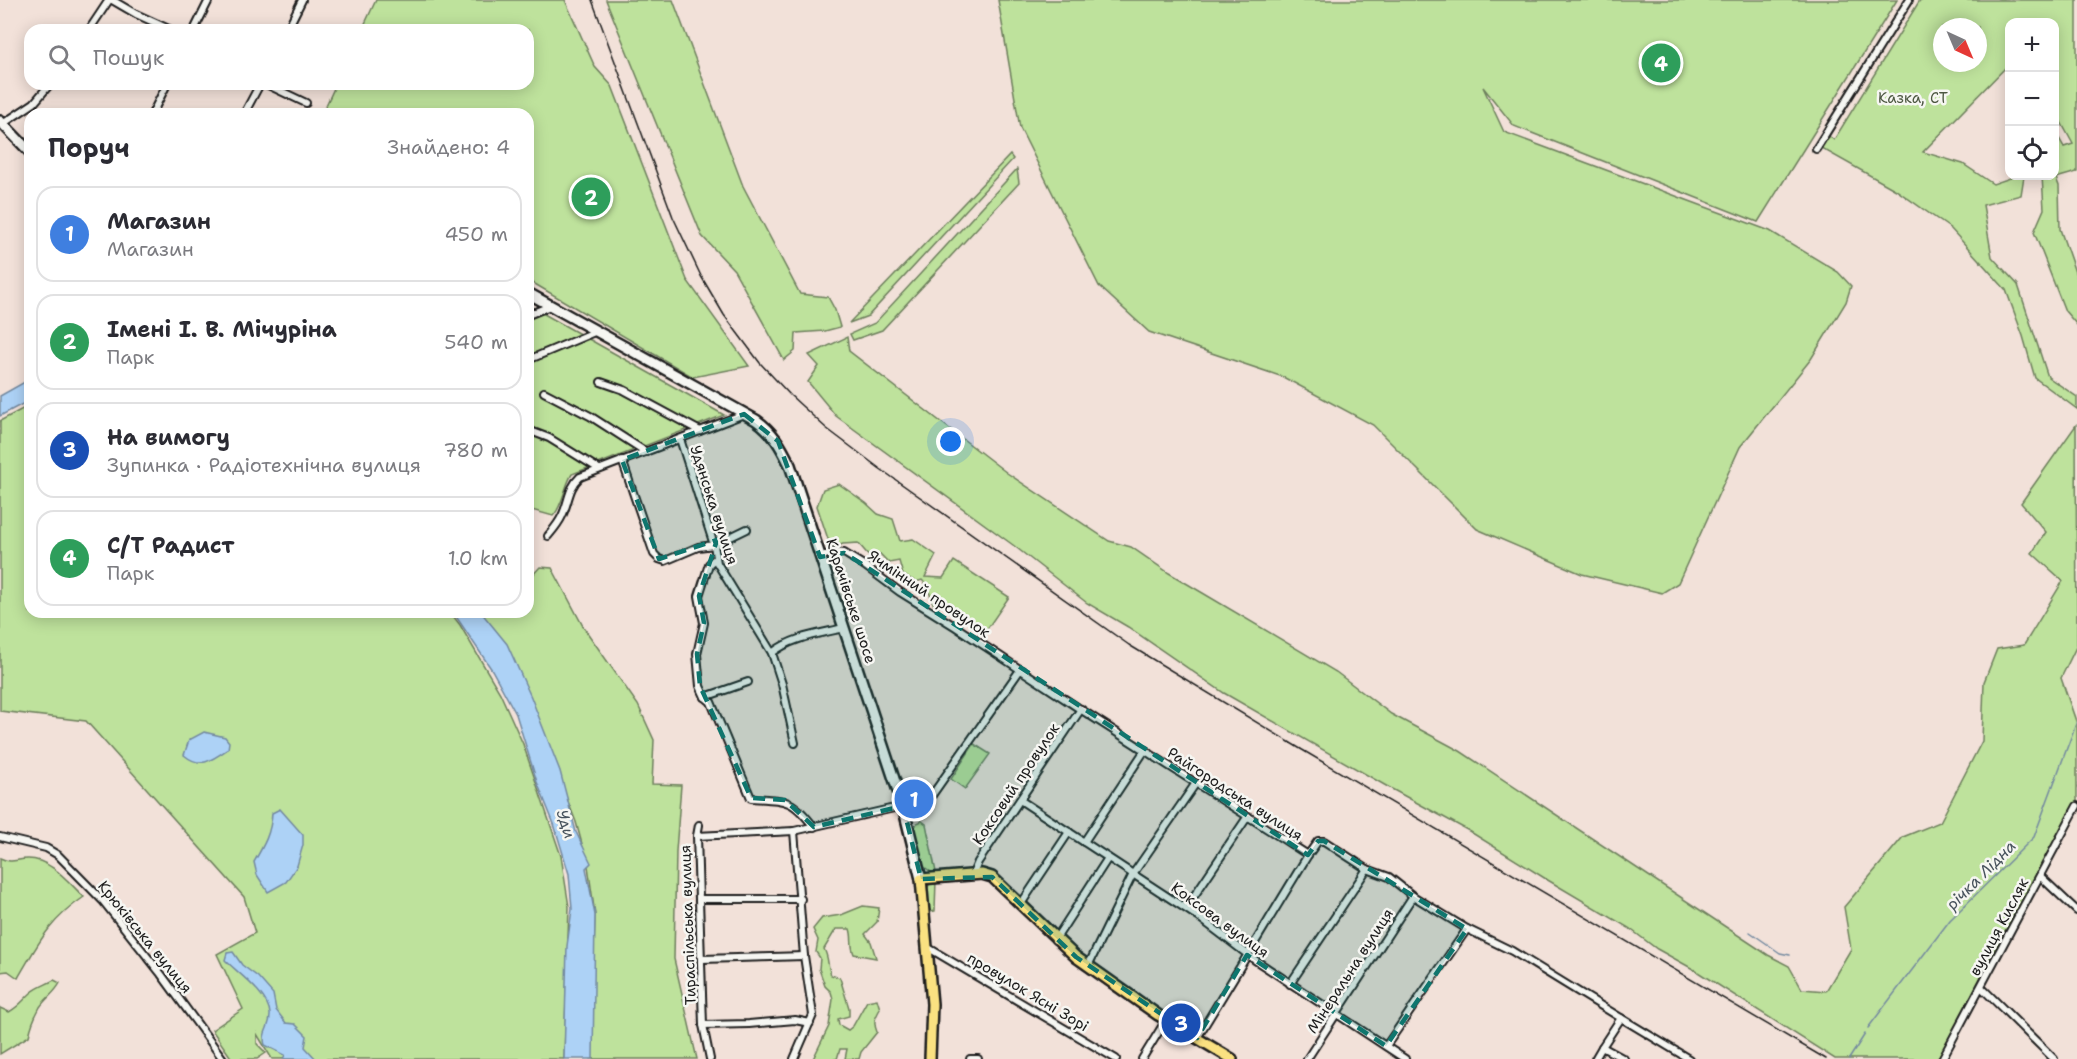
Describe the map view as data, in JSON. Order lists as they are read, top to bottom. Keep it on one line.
{"streets":{"main road":["Карачівське шосе"],"street":["Удянська вулиця","Ячмінний провулок","Коксовий провулок","Райгородська вулиця","Коксова вулиця","Тираспільська вулиця","вулиця Кисляк","Крюківська вулиця","Мінеральна вулиця","провулок Ясні Зорі"]},"crossings":[["Ячмінний провулок","Карачівське шосе"],["Ячмінний провулок","Райгородська вулиця"],["Карачівське шосе","провулок Ясні Зорі"],["Коксовий провулок","Райгородська вулиця"],["Коксовий провулок","Коксова вулиця"],["Райгородська вулиця","Мінеральна вулиця"],["Коксова вулиця","Мінеральна вулиця"]],"water":["Уди","річка Лідна"],"parks":["Казка, СТ"],"north":"bottom right","page":{"map_buttons":["+","−"],"search":"Пошук","pins":["4","2","1","3"],"heading":["Поруч","Знайдено: 4"],"list":[{"mark":"1","name":"Магазин","note":"Магазин","value":"450 m"},{"mark":"2","name":"Імені І. В. Мічуріна","note":"Парк","value":"540 m"},{"mark":"3","name":"На вимогу","note":"Зупинка · Радіотехнічна вулиця","value":"780 m"},{"mark":"4","name":"С/Т Радист","note":"Парк","value":"1.0 km"}]}}
